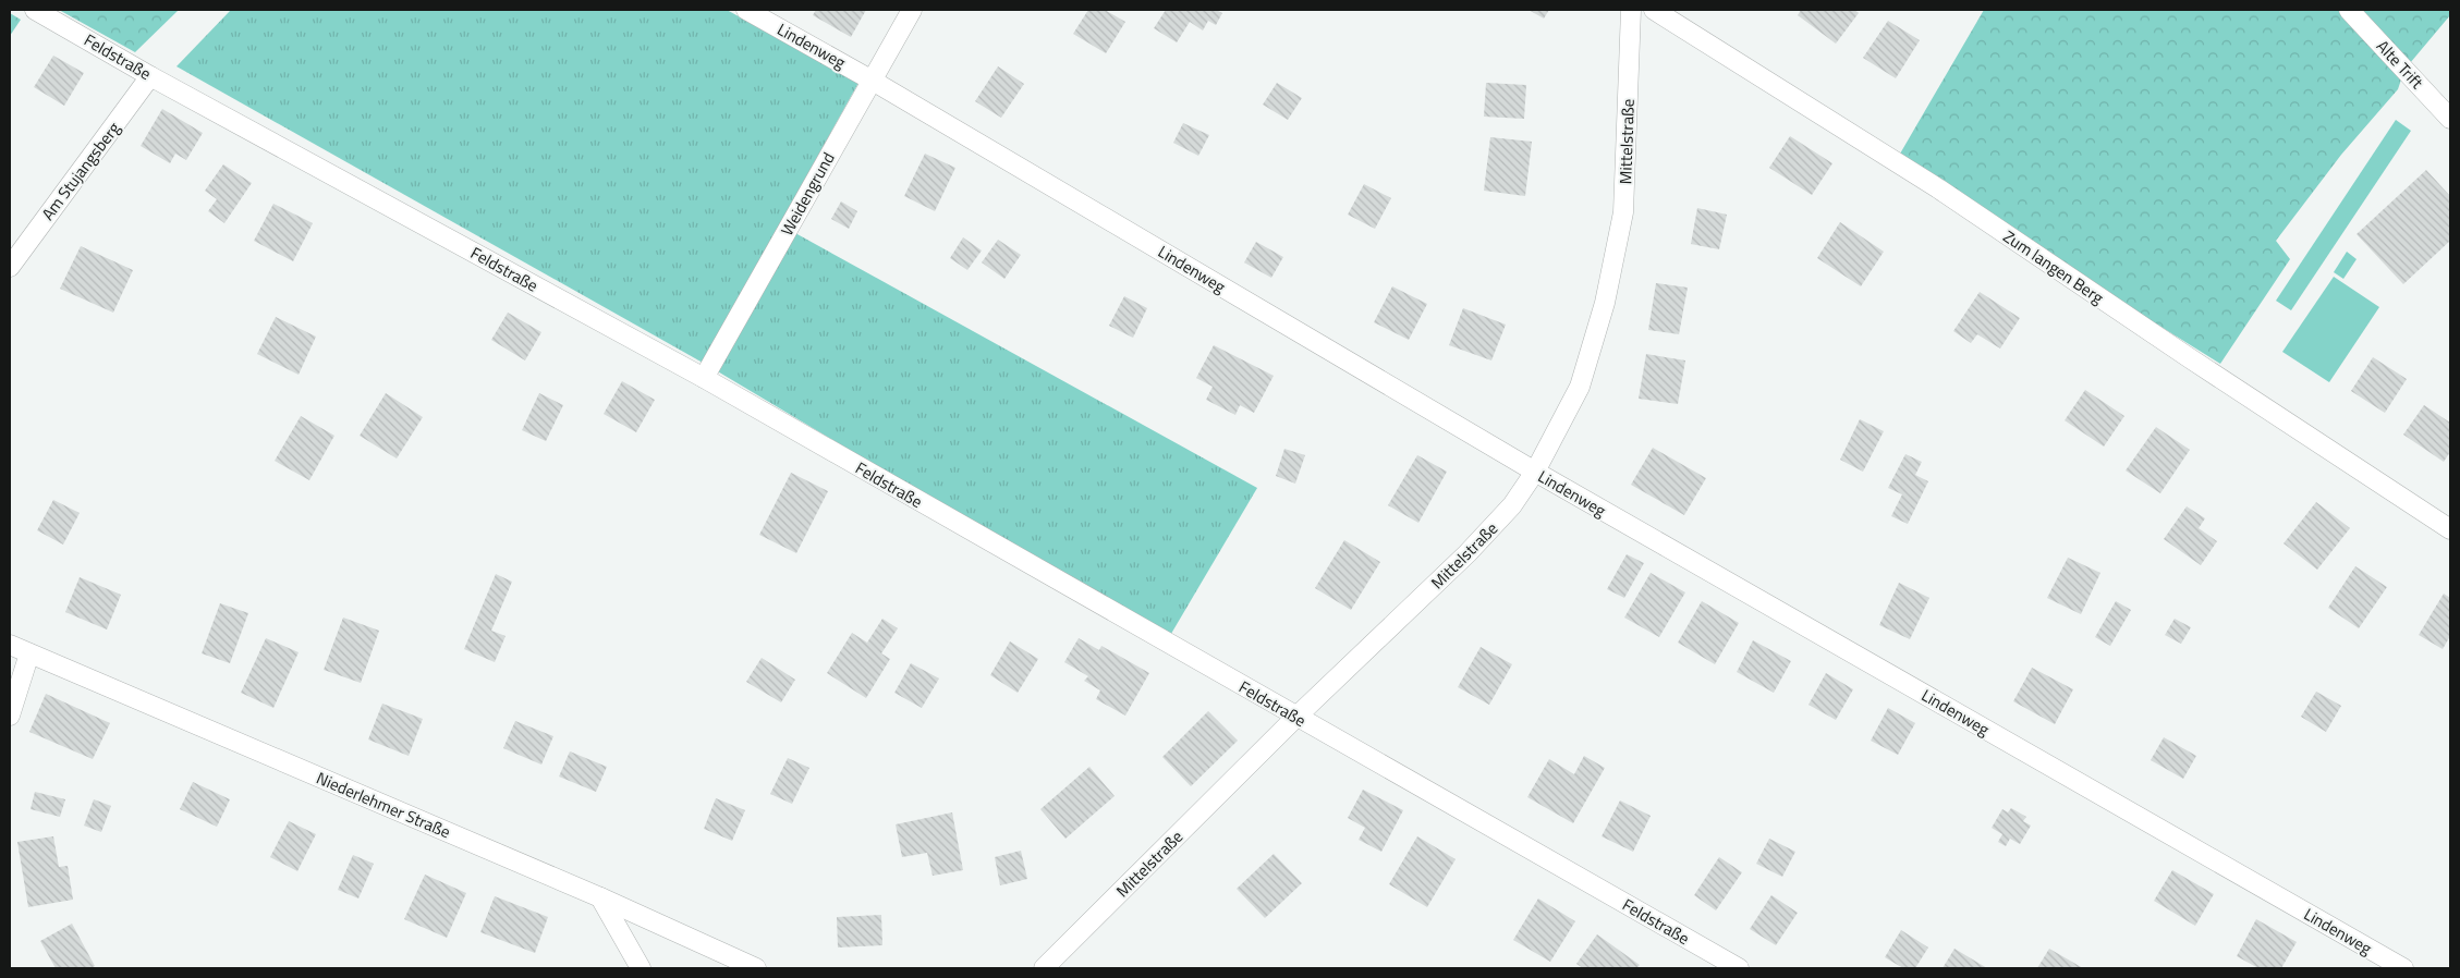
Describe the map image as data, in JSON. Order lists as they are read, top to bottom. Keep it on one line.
{"streets":{"street":["Lindenweg","Feldstraße","Alte Trift","Mittelstraße","Am Stujangsberg","Weidengrund","Zum langen Berg","Niederlehmer Straße"]},"crossings":[["Lindenweg","Mittelstraße"],["Lindenweg","Weidengrund"],["Feldstraße","Mittelstraße"],["Feldstraße","Am Stujangsberg"],["Feldstraße","Weidengrund"]]}
